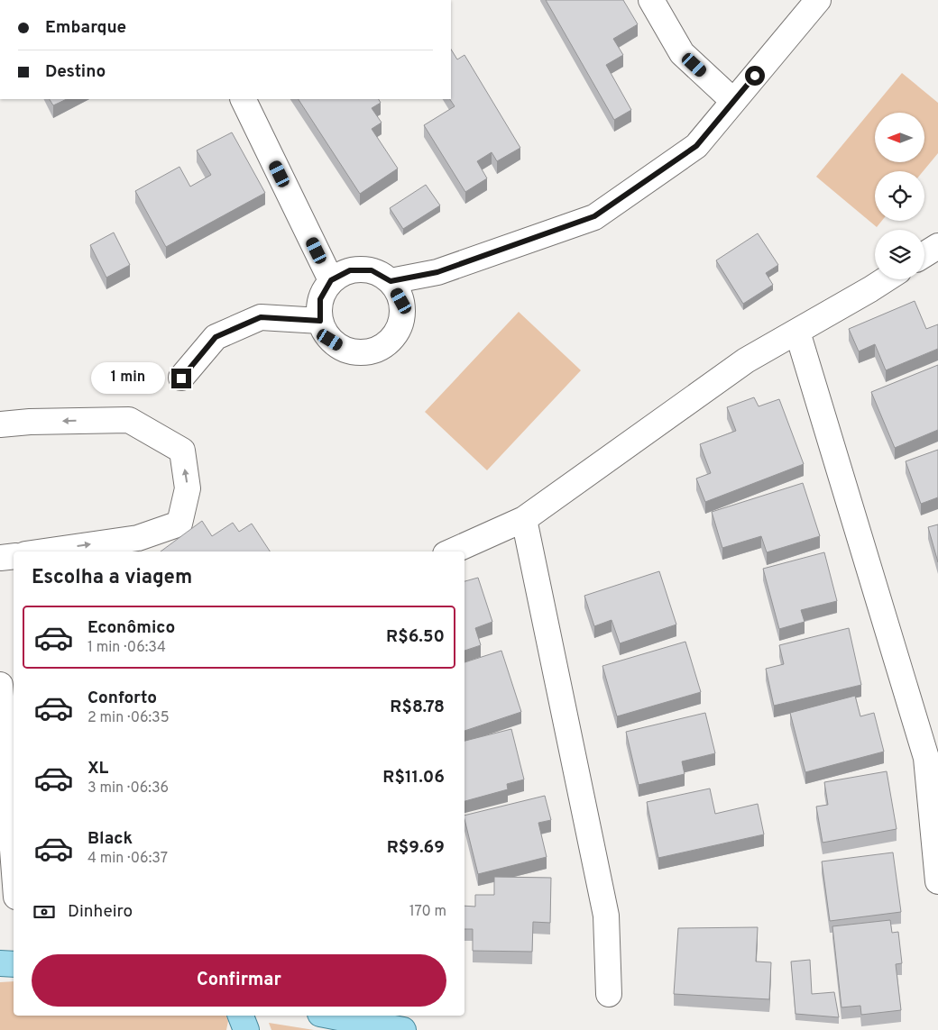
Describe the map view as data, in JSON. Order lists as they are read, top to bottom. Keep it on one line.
{"north":"left","page":{"banner":["Embarque","Destino"],"bubble":"1 min","heading":"Escolha a viagem","list":[{"name":"Econômico","note":"1 min · 06:34","value":"R$6.50"},{"name":"Conforto","note":"2 min · 06:35","value":"R$8.78"},{"name":"XL","note":"3 min · 06:36","value":"R$11.06"},{"name":"Black","note":"4 min · 06:37","value":"R$9.69"}],"pay":["Dinheiro","170 m"],"buttons":"Confirmar"}}
